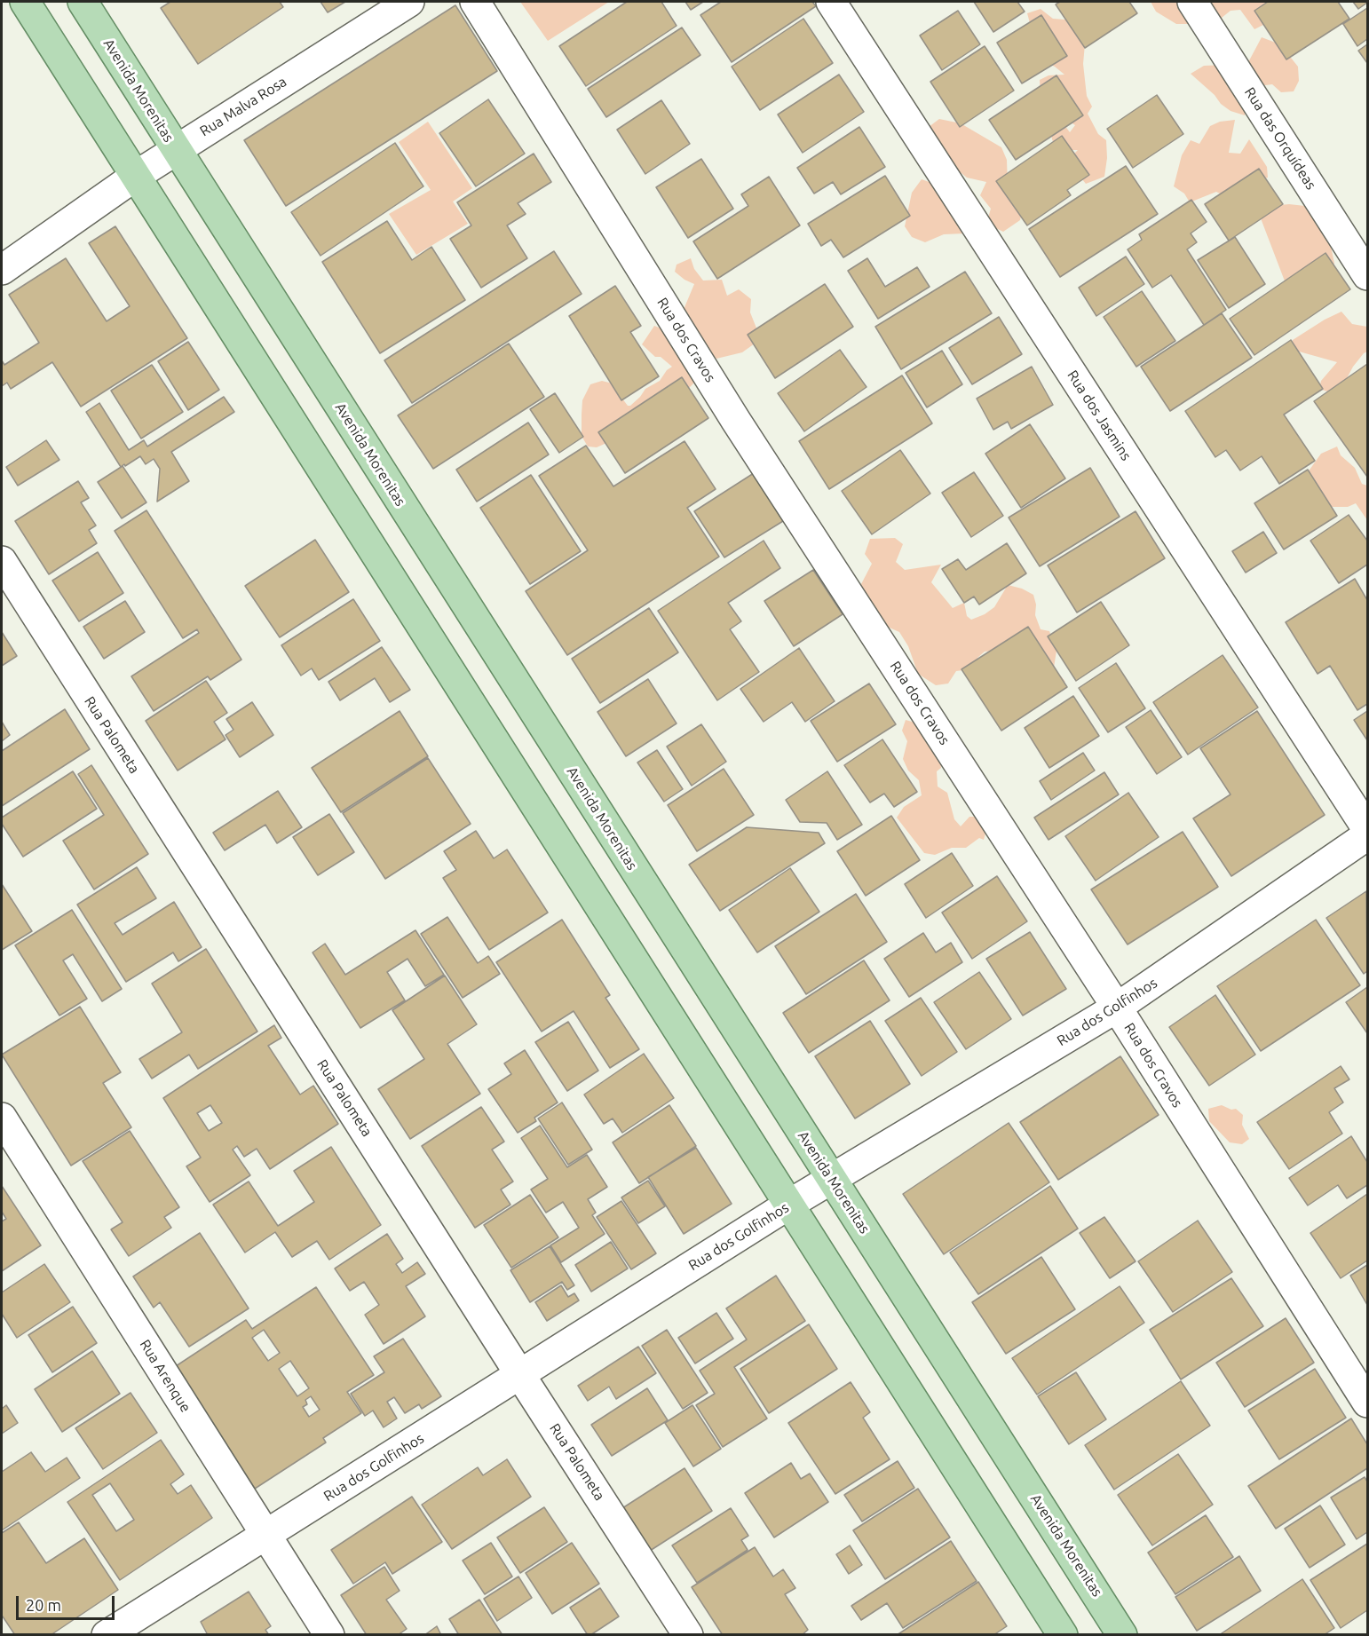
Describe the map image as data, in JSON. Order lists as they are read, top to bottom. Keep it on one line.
{"streets":{"main road":["Avenida Morenitas"],"street":["Rua Malva Rosa","Rua das Orquídeas","Rua dos Cravos","Rua dos Jasmins","Rua Palometa","Rua dos Golfinhos","Rua Arenque"]},"crossings":[["Avenida Morenitas","Rua Malva Rosa"],["Avenida Morenitas","Rua dos Golfinhos"],["Rua dos Cravos","Rua dos Golfinhos"],["Rua Palometa","Rua dos Golfinhos"],["Rua dos Golfinhos","Rua Arenque"]],"scale_bar":"20 m"}
